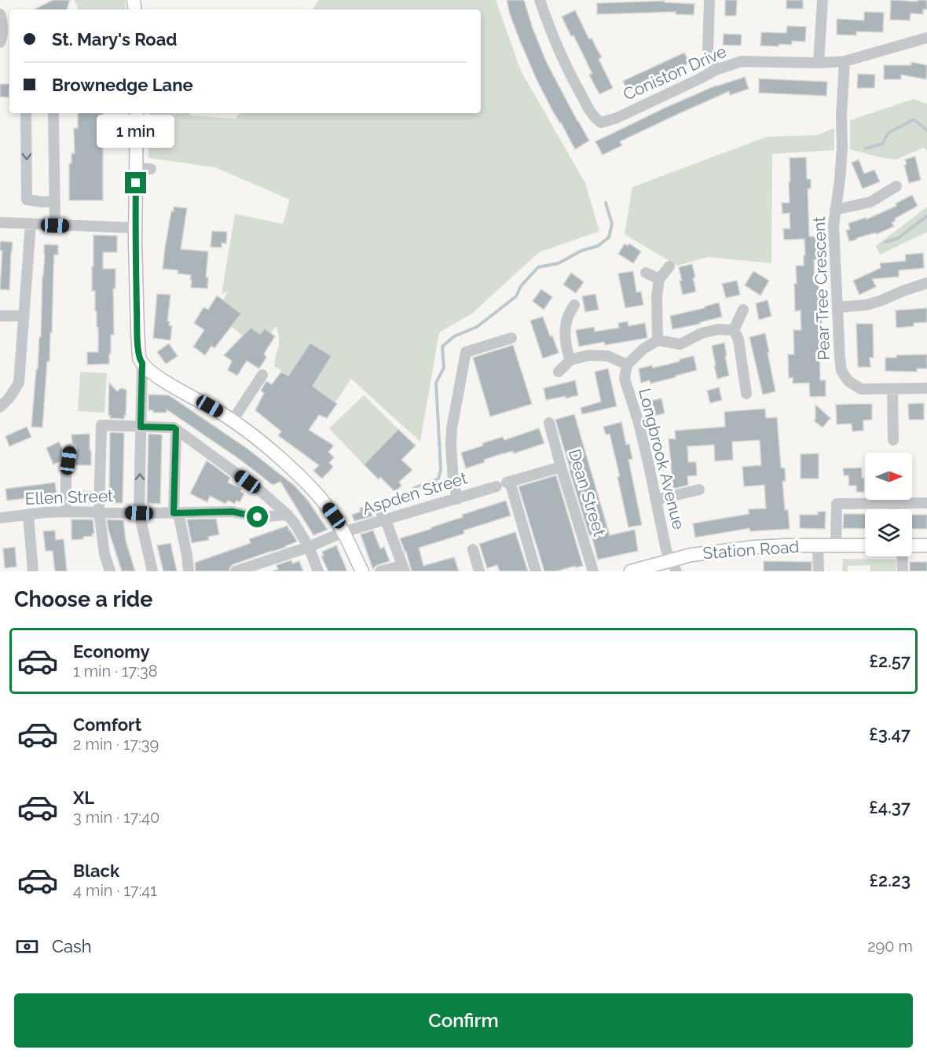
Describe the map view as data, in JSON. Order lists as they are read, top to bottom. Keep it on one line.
{"streets":{"main road":["Station Road"],"street":["Coniston Drive","Pear Tree Crescent","Longbrook Avenue","Dean Street","Aspden Street","Ellen Street"]},"crossings":[["Coniston Drive","Pear Tree Crescent"],["Longbrook Avenue","Station Road"],["Dean Street","Aspden Street"]],"north":"right","page":{"banner":["St. Mary's Road","Brownedge Lane"],"bubble":"1 min","heading":"Choose a ride","list":[{"name":"Economy","note":"1 min · 17:38","value":"£2.57"},{"name":"Comfort","note":"2 min · 17:39","value":"£3.47"},{"name":"XL","note":"3 min · 17:40","value":"£4.37"},{"name":"Black","note":"4 min · 17:41","value":"£2.23"}],"pay":["Cash","290 m"],"buttons":"Confirm"}}
